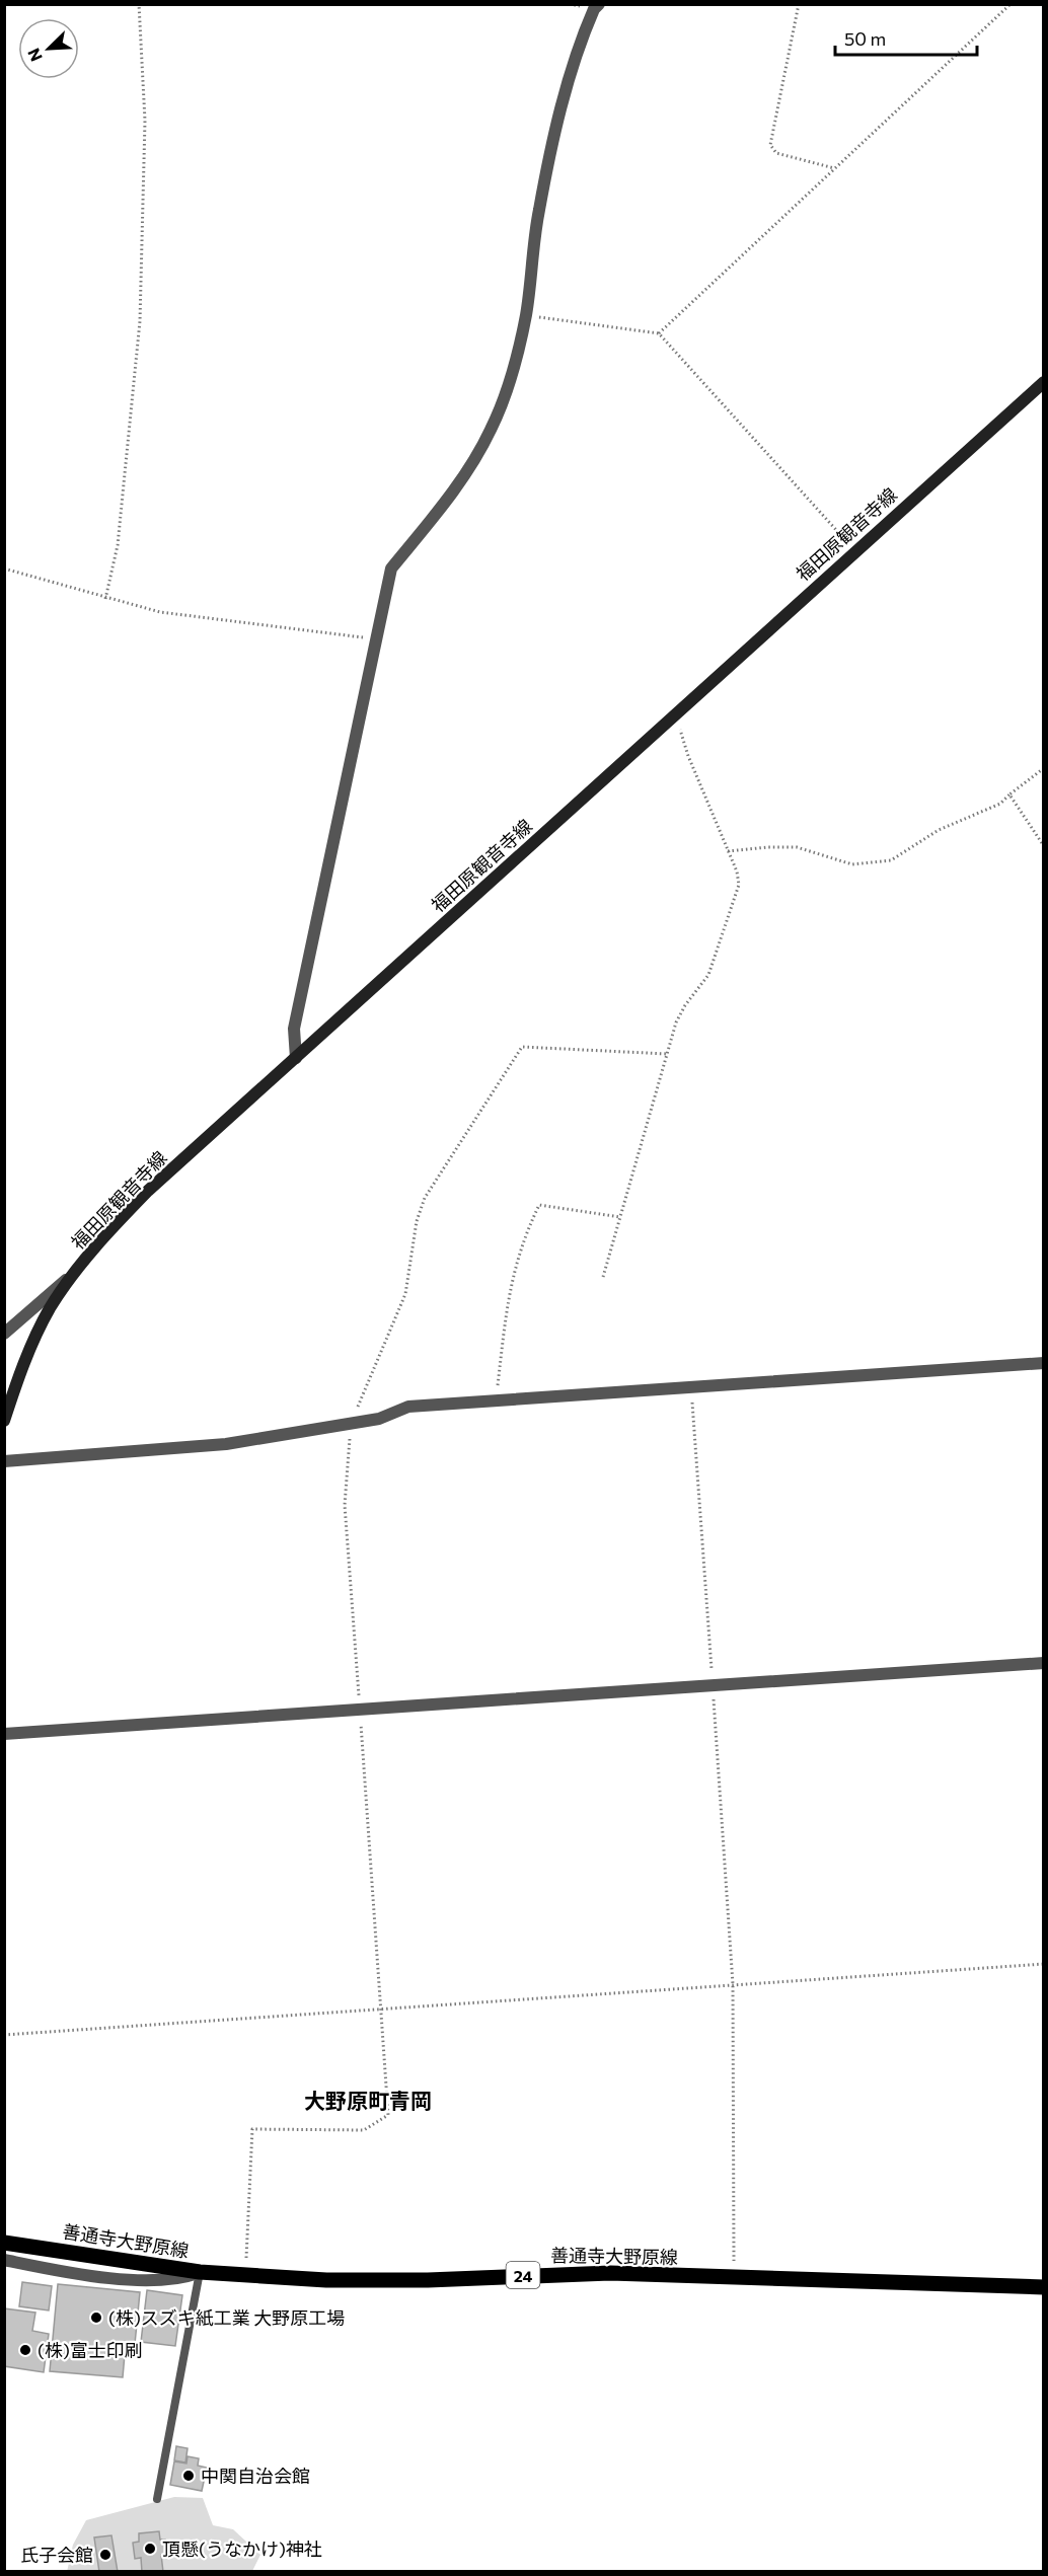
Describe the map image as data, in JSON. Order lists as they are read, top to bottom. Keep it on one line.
{"streets":{"main road":["福田原観音寺線","善通寺大野原線","24"]},"districts":["大野原町青岡"],"places":["(株)スズキ紙工業 大野原工場","(株)富士印刷","中関自治会館","頂懸(うなかけ)神社","氏子会館"],"scale_bar":"50 m","north":"bottom left"}
